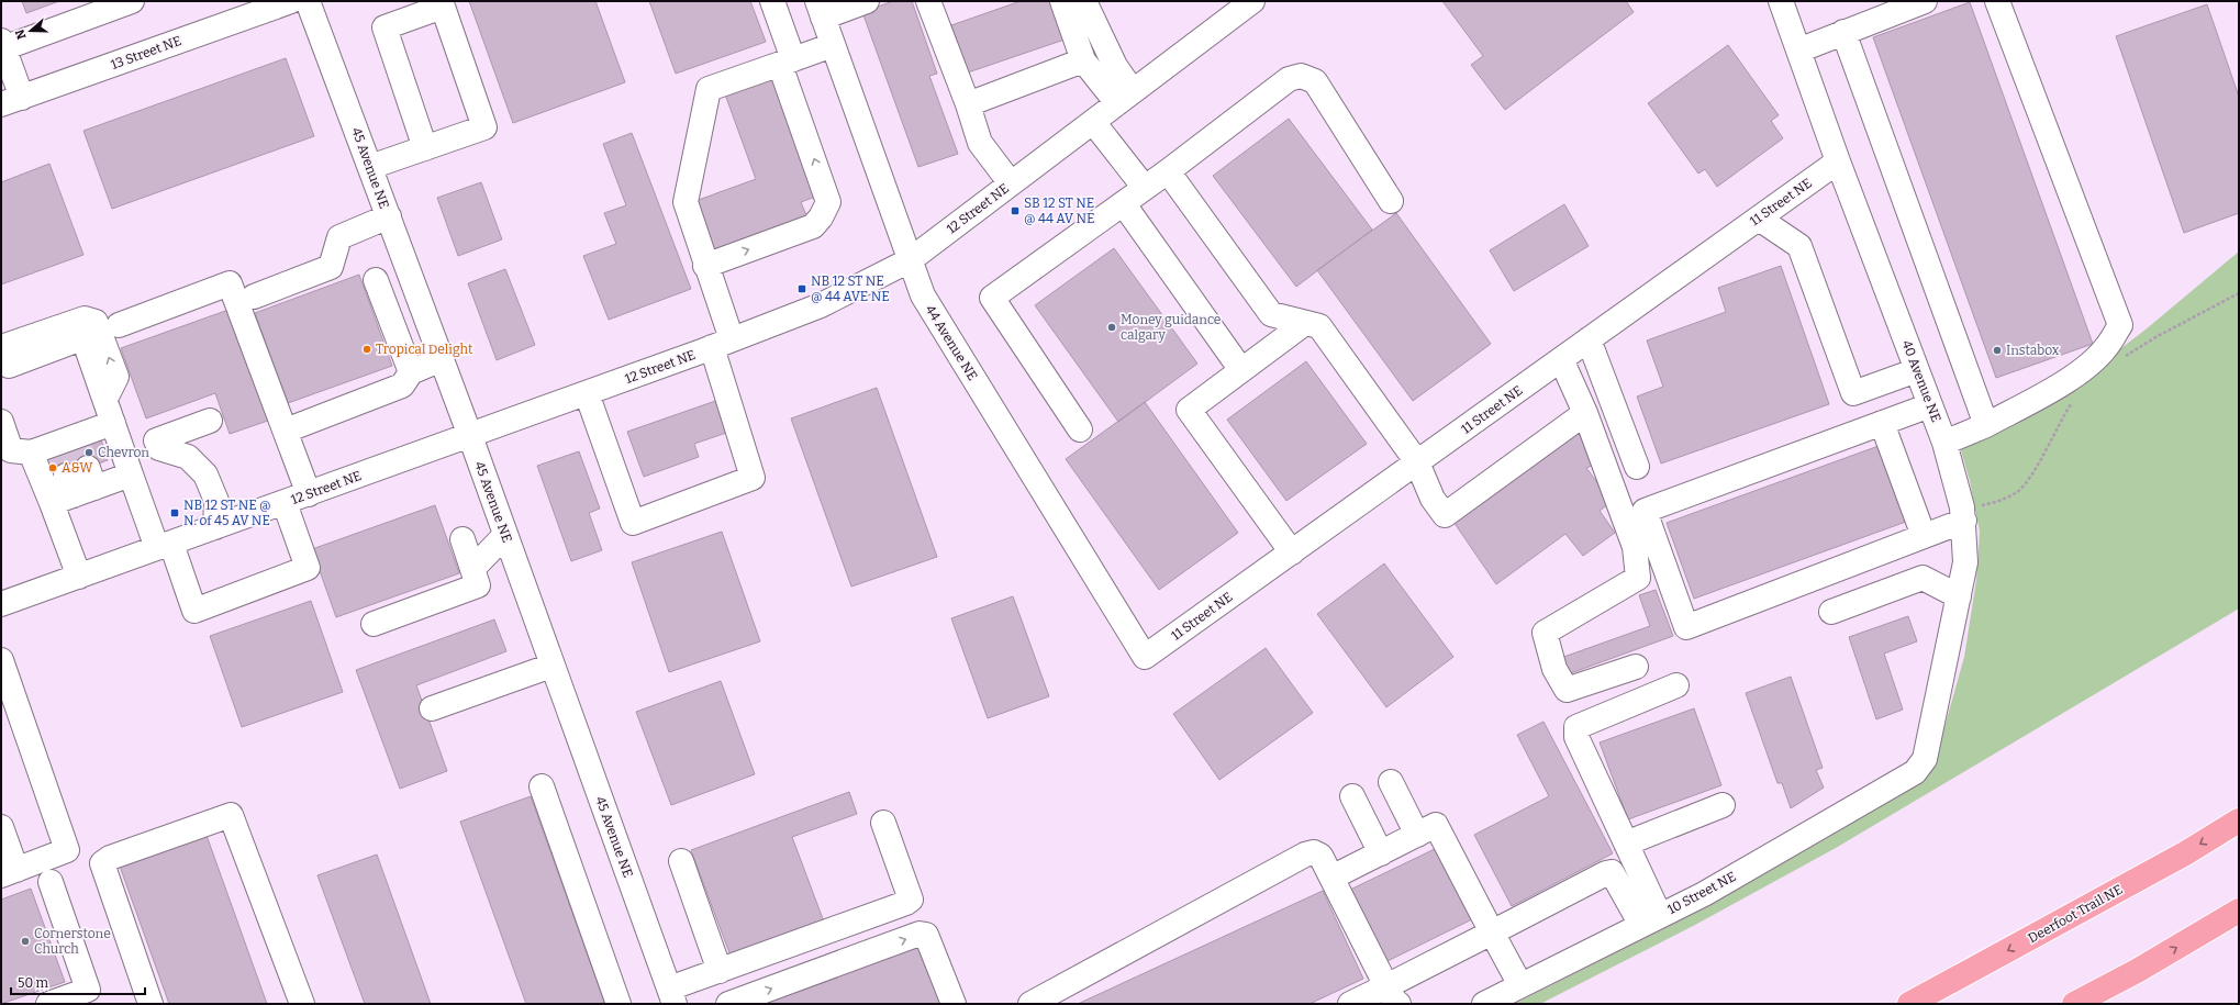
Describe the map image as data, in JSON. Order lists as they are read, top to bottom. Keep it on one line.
{"streets":{"highway":["Deerfoot Trail NE"],"street":["13 Street NE","45 Avenue NE","11 Street NE","12 Street NE","44 Avenue NE","40 Avenue NE","10 Street NE"]},"crossings":[["45 Avenue NE","12 Street NE"],["11 Street NE","44 Avenue NE"],["11 Street NE","40 Avenue NE"],["12 Street NE","44 Avenue NE"],["40 Avenue NE","10 Street NE"]],"places":{"transit":["SB 12 ST NE @ 44 AV NE","NB 12 ST NE @ 44 AVE NE","NB 12 ST NE @ N. of 45 AV NE"],"other":["Money guidance calgary","Tropical Delight","Instabox","Chevron","A&W","Cornerstone Church"]},"scale_bar":"50 m","north":"left"}
